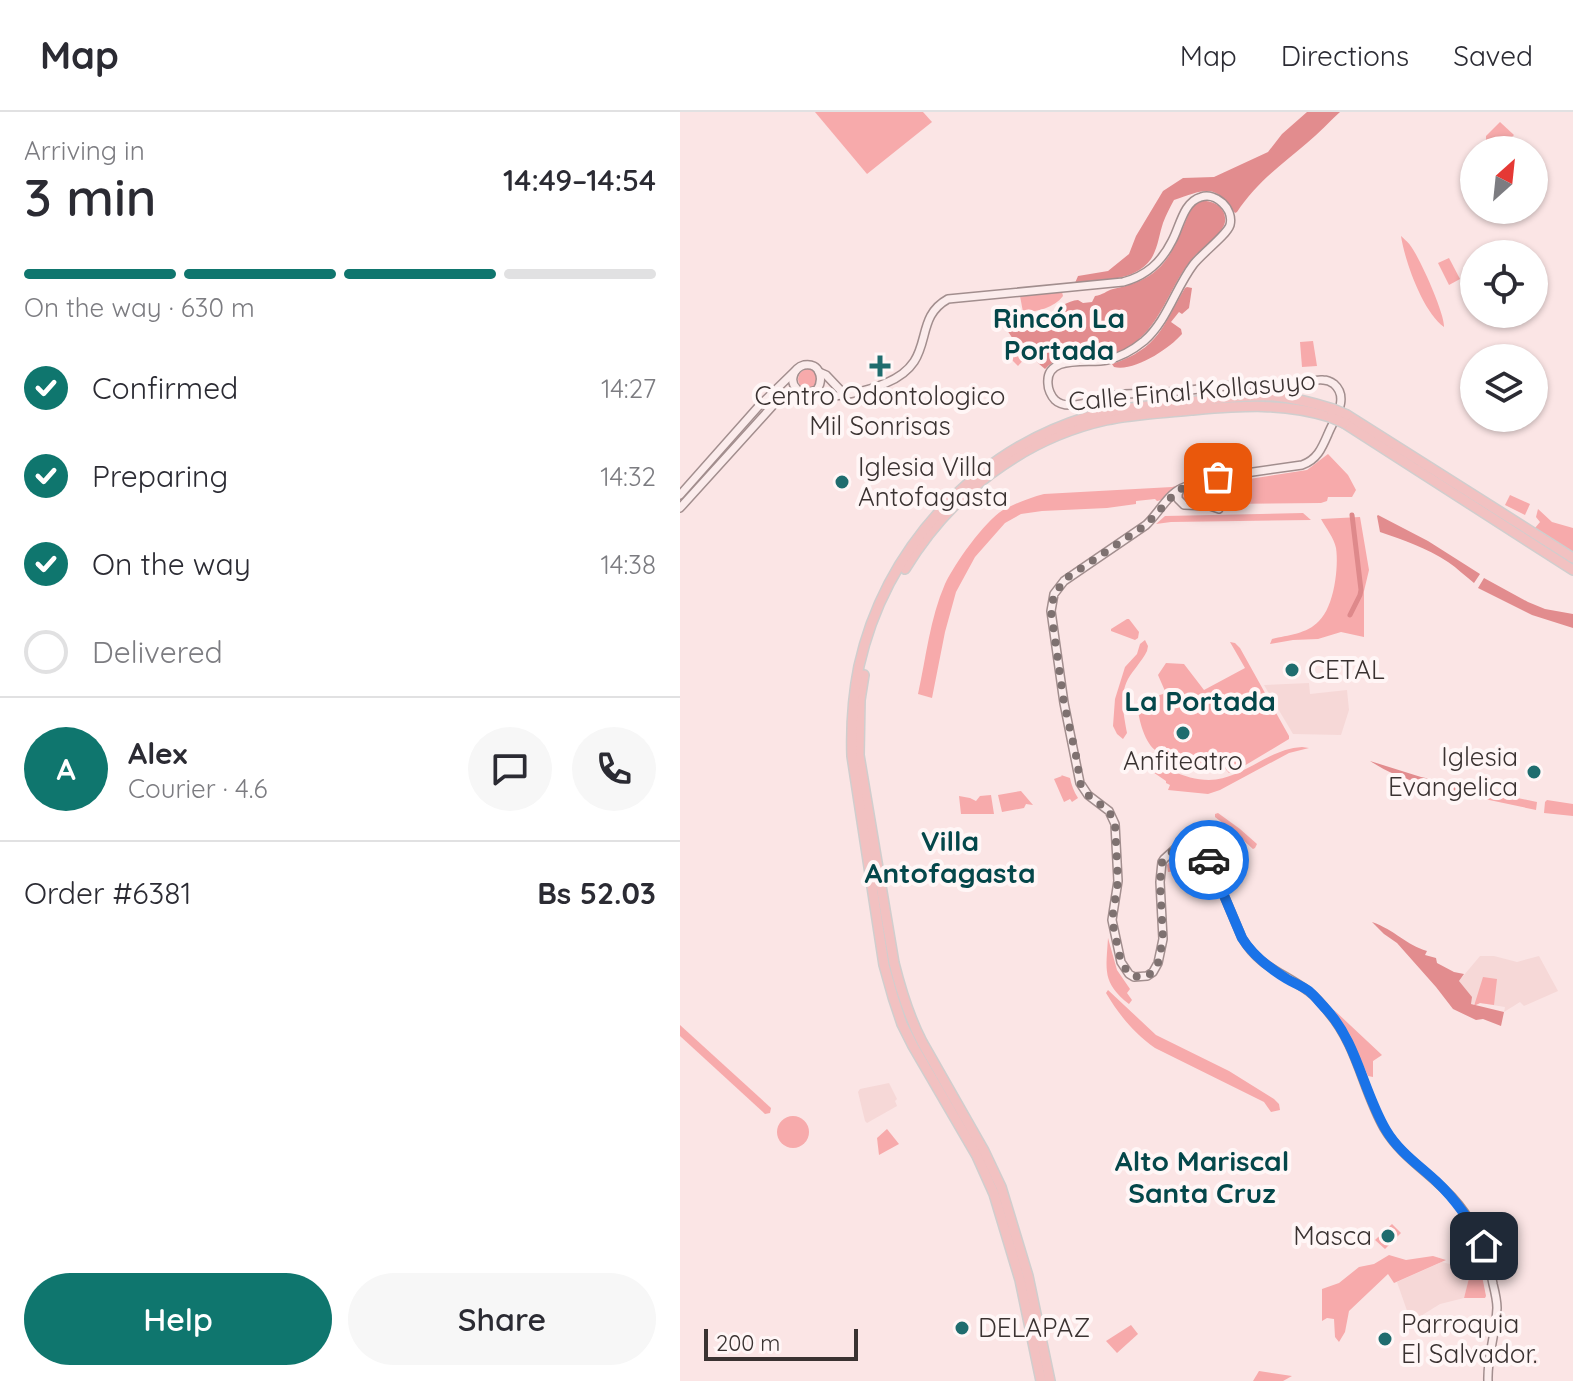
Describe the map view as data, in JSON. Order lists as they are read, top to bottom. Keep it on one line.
{"streets":{"main road":["Calle Final Kollasuyo"]},"districts":["Rincón La Portada","La Portada","Villa Antofagasta","Alto Mariscal Santa Cruz"],"places":{"health":["Centro Odontologico Mil Sonrisas"],"other":["Iglesia Villa Antofagasta","CETAL","Anfiteatro","Iglesia Evangelica","Masca","DELAPAZ","Parroquia El Salvador."]},"scale_bar":"200 m","north":"top right","page":{"header":"Map","nav":["Map","Directions","Saved"],"heading":["3 min","Arriving in","14:49–14:54"],"panel":["Alex","Courier · 4.6","Order #6381","Bs 52.03"],"bar":"On the way · 630 m","list":[["Confirmed","14:27"],["Preparing","14:32"],["On the way","14:38"],"Delivered"],"round":"A","buttons":["Help","Share"],"scale":"200 m"}}
